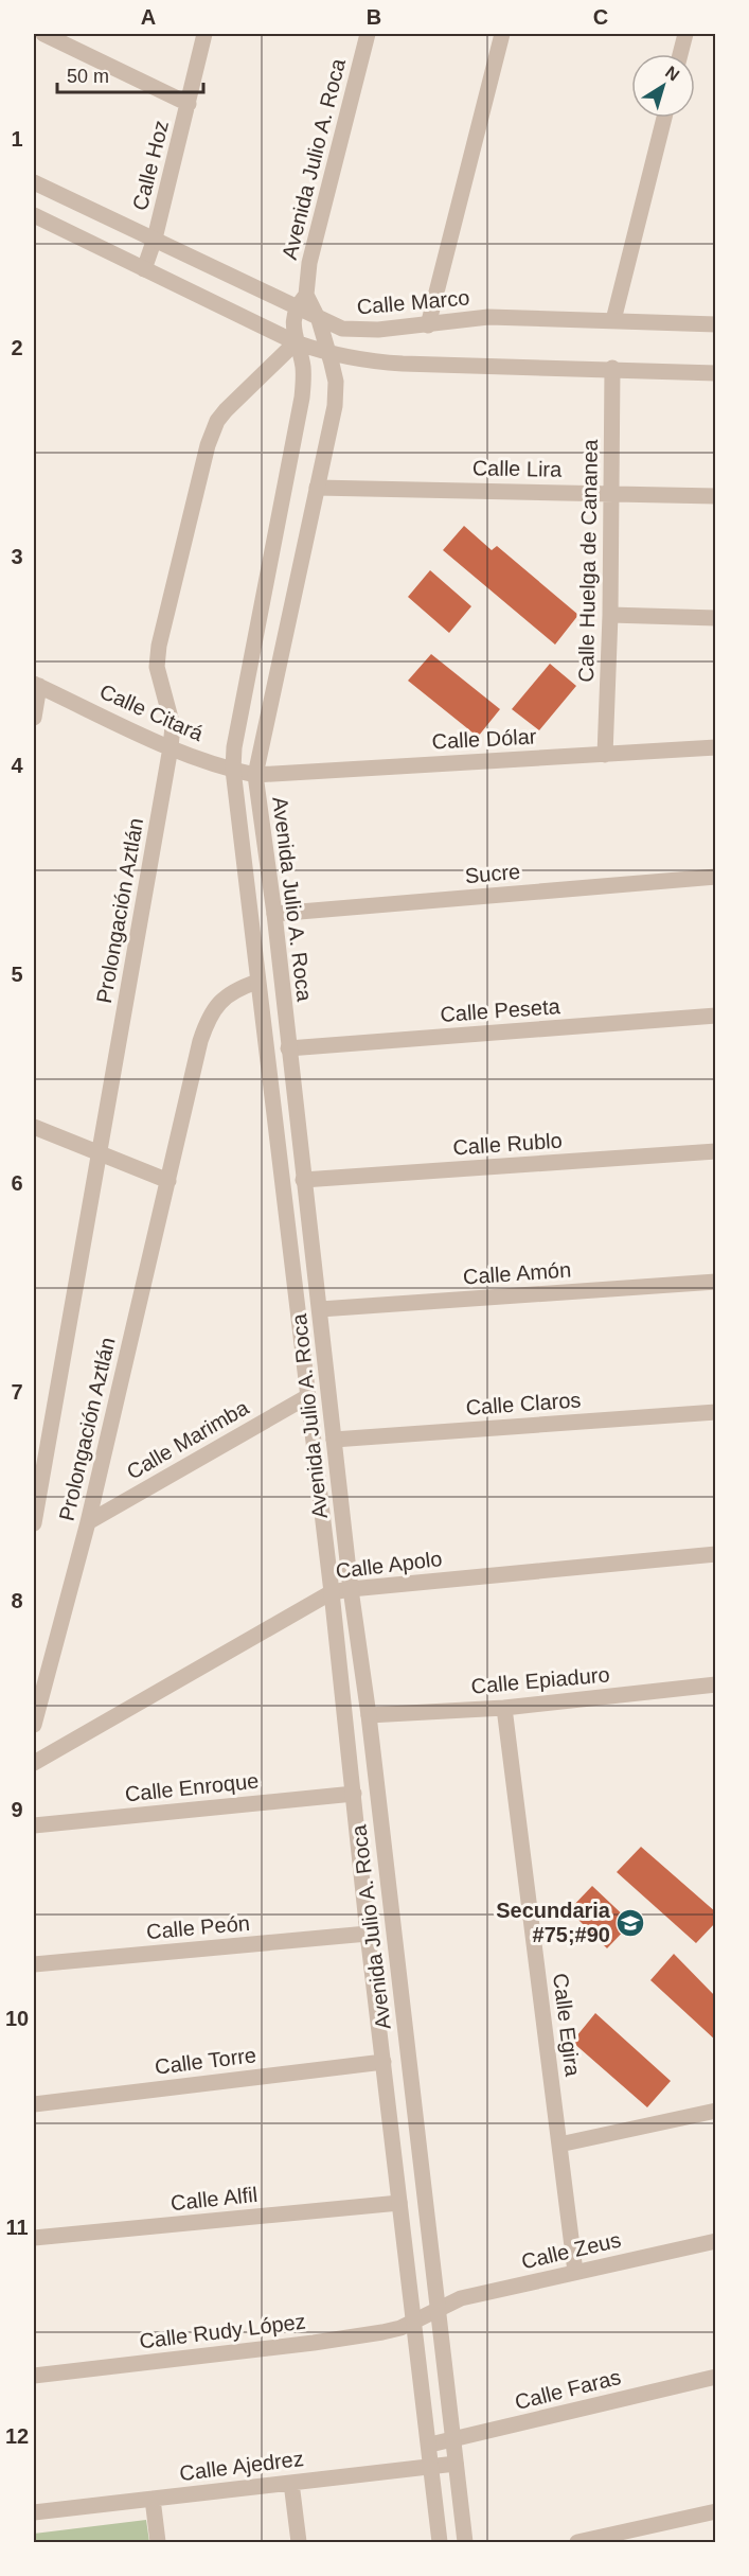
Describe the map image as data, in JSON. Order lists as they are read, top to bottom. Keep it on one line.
{"streets":{"street":["Avenida Julio A. Roca","Calle Hoz","Calle Marco","Calle Lira","Calle Huelga de Cananea","Calle Citará","Calle Dólar","Sucre","Prolongación Aztlán","Calle Peseta","Calle Rublo","Calle Amón","Calle Claros","Calle Marimba","Calle Apolo","Calle Epiaduro","Calle Enroque","Calle Peón","Calle Egira","Calle Torre","Calle Alfil","Calle Zeus","Calle Rudy López","Calle Faras","Calle Ajedrez"]},"crossings":[["Avenida Julio A. Roca","Calle Marco"],["Avenida Julio A. Roca","Calle Lira"],["Avenida Julio A. Roca","Calle Citará"],["Avenida Julio A. Roca","Calle Dólar"],["Avenida Julio A. Roca","Sucre"],["Avenida Julio A. Roca","Prolongación Aztlán"],["Avenida Julio A. Roca","Calle Peseta"],["Avenida Julio A. Roca","Calle Rublo"],["Avenida Julio A. Roca","Calle Amón"],["Avenida Julio A. Roca","Calle Claros"],["Avenida Julio A. Roca","Calle Marimba"],["Avenida Julio A. Roca","Calle Apolo"],["Avenida Julio A. Roca","Calle Epiaduro"],["Avenida Julio A. Roca","Calle Enroque"],["Avenida Julio A. Roca","Calle Peón"],["Avenida Julio A. Roca","Calle Torre"],["Avenida Julio A. Roca","Calle Alfil"],["Avenida Julio A. Roca","Calle Zeus"],["Avenida Julio A. Roca","Calle Rudy López"],["Avenida Julio A. Roca","Calle Faras"],["Avenida Julio A. Roca","Calle Ajedrez"],["Calle Hoz","Calle Marco"],["Calle Lira","Calle Huelga de Cananea"],["Calle Huelga de Cananea","Calle Dólar"],["Calle Citará","Calle Dólar"],["Calle Citará","Prolongación Aztlán"],["Prolongación Aztlán","Calle Marimba"],["Calle Epiaduro","Calle Egira"],["Calle Egira","Calle Zeus"],["Calle Zeus","Calle Rudy López"]],"places":{"school or university":["Secundaria #75;#90"]},"scale_bar":"50 m","north":"top right","grid":{"columns":["A","B","C"],"rows":["1","2","3","4","5","6","7","8","9","10","11","12"]}}
